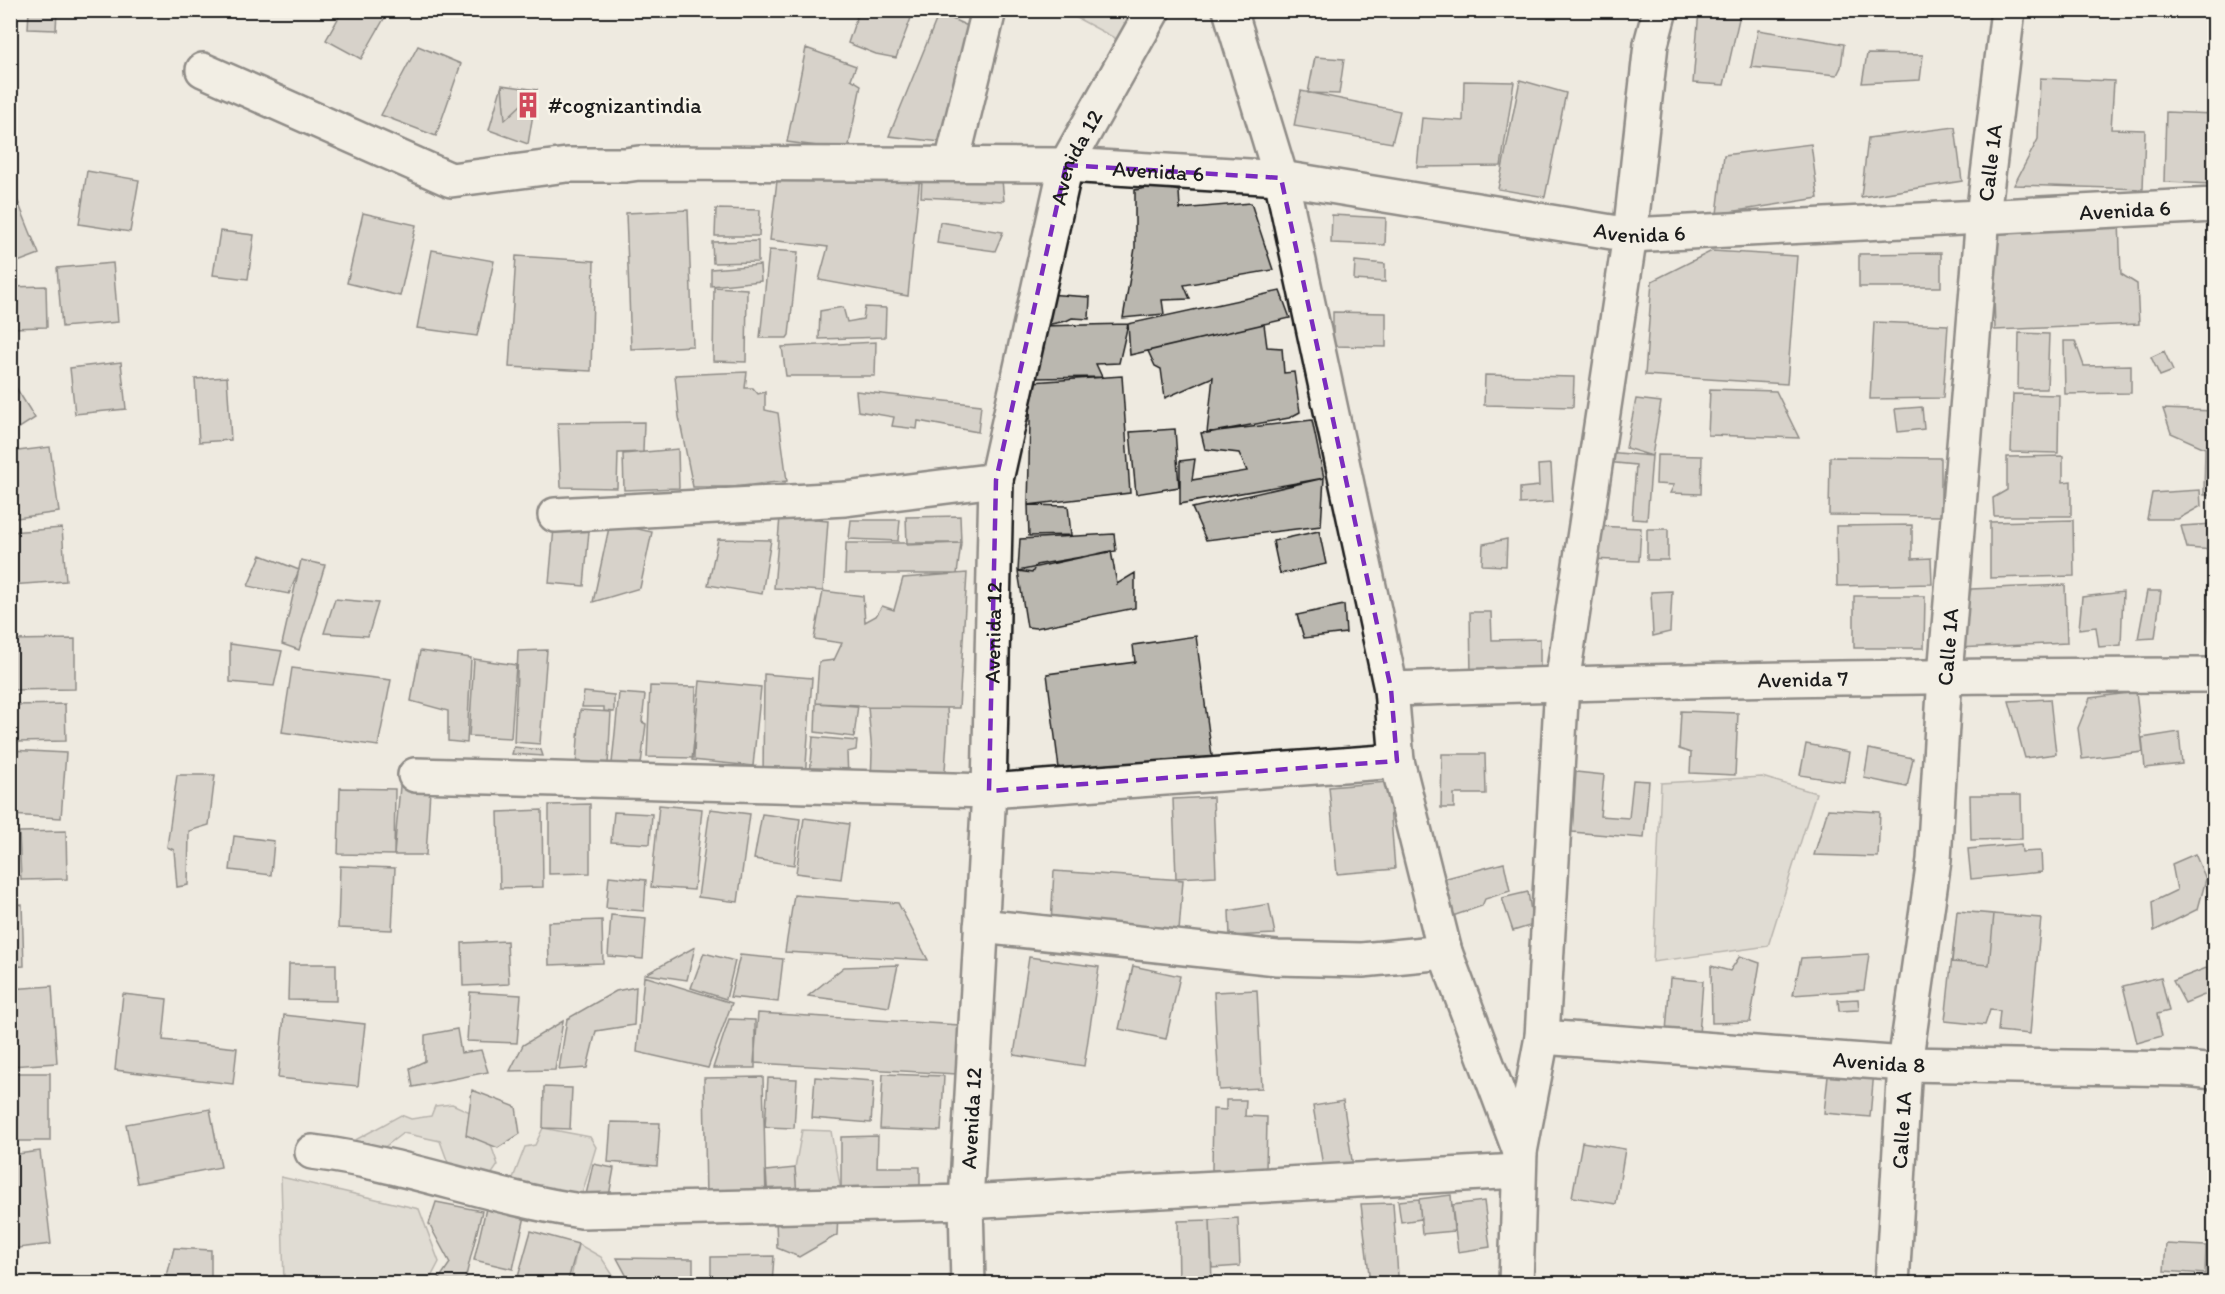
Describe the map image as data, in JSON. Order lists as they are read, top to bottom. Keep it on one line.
{"streets":{"street":["Avenida 12","Calle 1A","Avenida 6","Avenida 7","Avenida 8"]},"crossings":[["Avenida 12","Avenida 6"],["Calle 1A","Avenida 6"],["Calle 1A","Avenida 7"],["Calle 1A","Avenida 8"]],"places":{"building":["#cognizantindia"]}}
